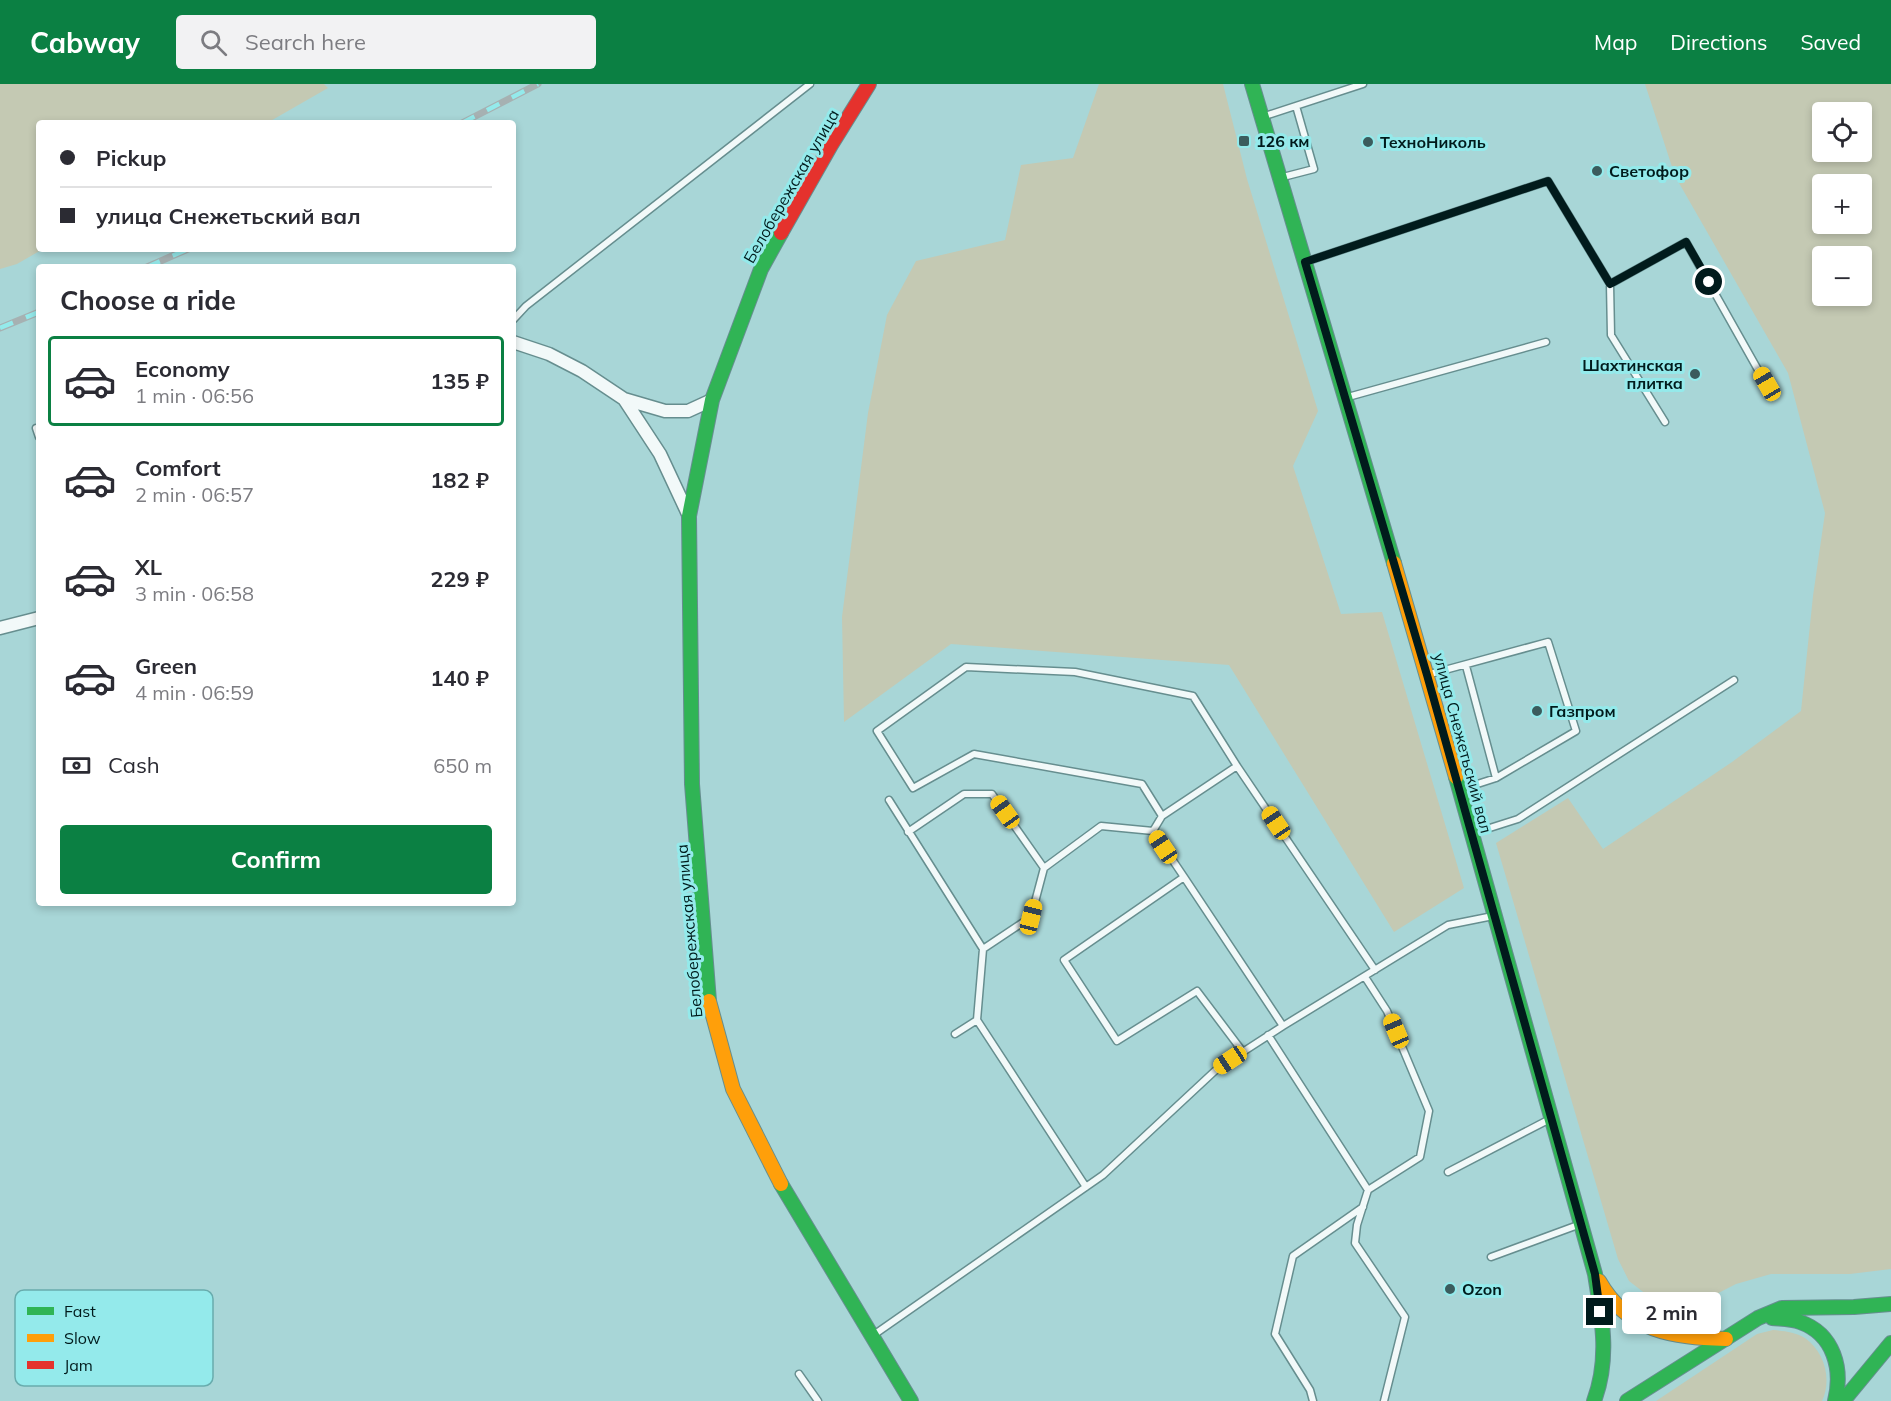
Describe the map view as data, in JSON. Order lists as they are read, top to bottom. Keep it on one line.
{"streets":{"main road":["Белобережская улица","улица Снежетьский вал"]},"places":{"transit":["126 км"],"other":["ТехноНиколь","Светофор","Шахтинская плитка","Газпром","Ozon"]},"legend":["Fast","Slow","Jam"],"page":{"header":"Cabway","search":"Search here","nav":["Map","Directions","Saved"],"map_buttons":["+","−"],"banner":["Pickup","улица Снежетьский вал"],"heading":"Choose a ride","list":[{"name":"Economy","note":"1 min · 06:56","value":"135 ₽"},{"name":"Comfort","note":"2 min · 06:57","value":"182 ₽"},{"name":"XL","note":"3 min · 06:58","value":"229 ₽"},{"name":"Green","note":"4 min · 06:59","value":"140 ₽"}],"pay":["Cash","650 m"],"buttons":"Confirm","bubble":"2 min"}}
